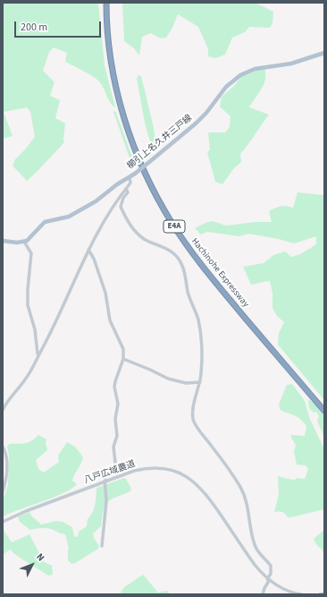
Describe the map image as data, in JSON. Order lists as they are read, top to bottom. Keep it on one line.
{"streets":{"highway":["E4A","Hachinohe Expressway"],"main road":["櫛引上名久井三戸線"],"street":["八戸広域農道"]},"scale_bar":"200 m","north":"top right"}
